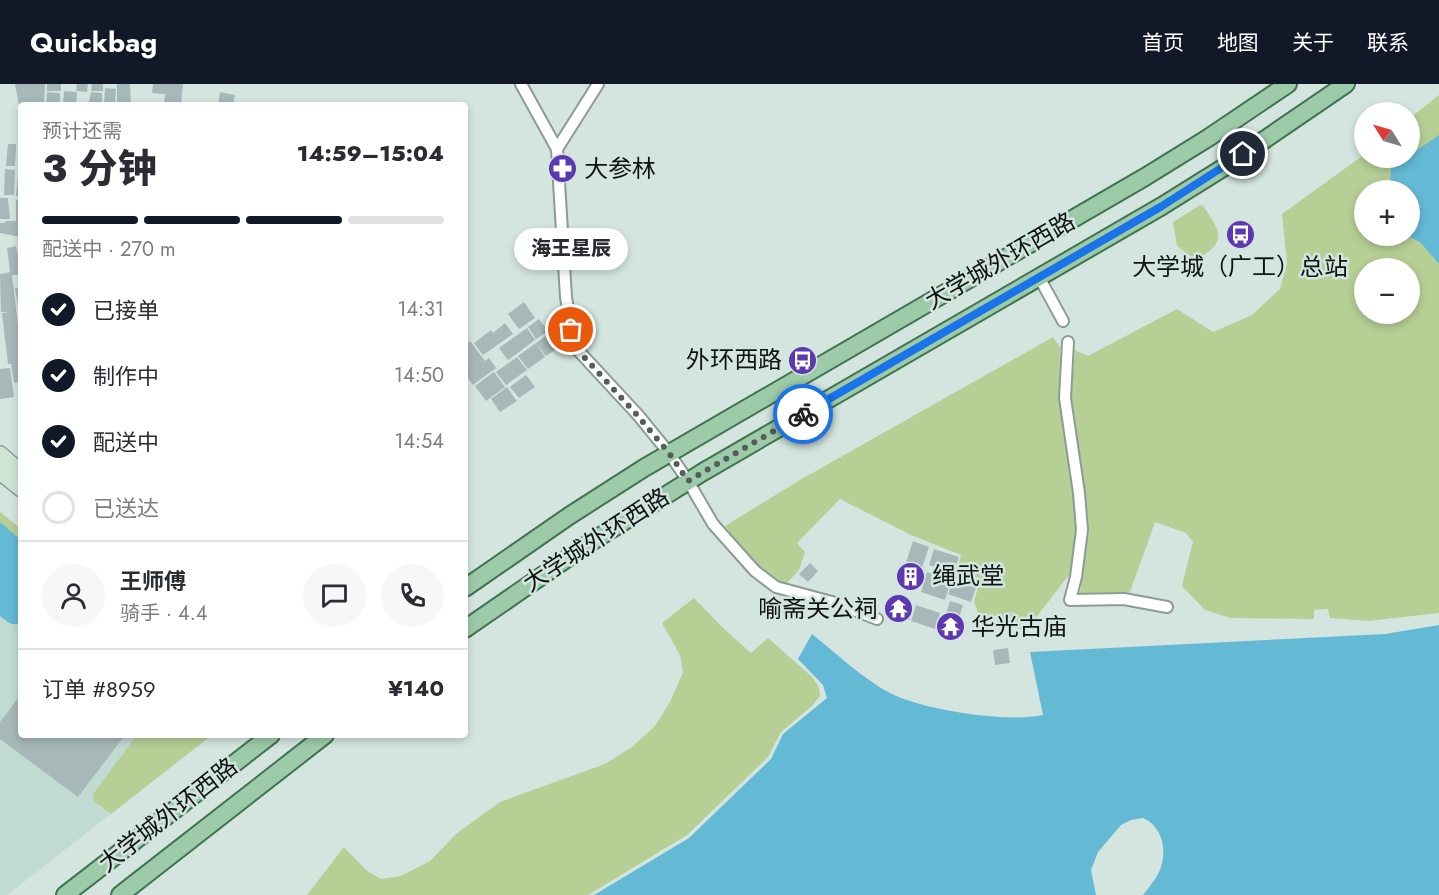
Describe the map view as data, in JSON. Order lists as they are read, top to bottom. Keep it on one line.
{"streets":{"main road":["大学城外环西路"]},"places":{"pharmacy":["大参林"],"bus stop":["大学城（广工）总站","外环西路"],"other":["海王星辰"],"building":["绳武堂"],"temple":["喻斋关公祠","华光古庙"]},"north":"top left","page":{"header":"Quickbag","nav":["首页","地图","关于","联系"],"map_buttons":["+","−"],"heading":["3 分钟","预计还需","14:59–15:04"],"panel":["王师傅","骑手 · 4.4","订单 #8959","¥140"],"bar":"配送中 · 270 m","bubble":"海王星辰","list":[["已接单","14:31"],["制作中","14:50"],["配送中","14:54"],"已送达"]}}
